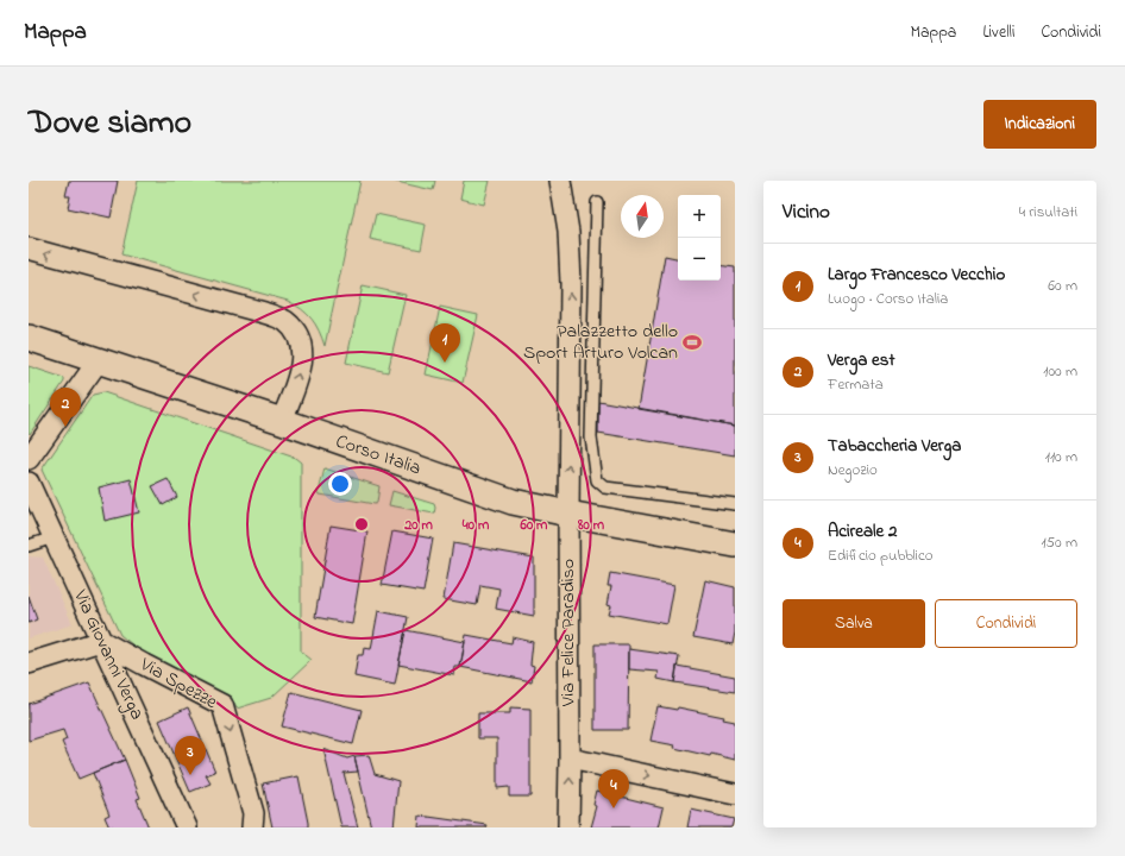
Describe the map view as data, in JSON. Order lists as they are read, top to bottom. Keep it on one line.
{"streets":{"street":["Corso Italia","Via Felice Paradiso","Via Giovanni Verga","Via Spezze"]},"crossings":[["Corso Italia","Via Felice Paradiso"],["Via Giovanni Verga","Via Spezze"]],"one_way":["Via Felice Paradiso","Via Spezze"],"places":{"sports":["Palazzetto dello Sport Arturo Volcan"]},"north":"top","page":{"header":"Mappa","nav":["Mappa","Livelli","Condividi"],"title":"Dove siamo","buttons":["Indicazioni",["Salva","Condividi"]],"heading":["Vicino","4 risultati"],"map_buttons":["+","−"],"list":[{"mark":"1","name":"Largo Francesco Vecchio","note":"Luogo · Corso Italia","value":"60 m"},{"mark":"2","name":"Verga est","note":"Fermata","value":"100 m"},{"mark":"3","name":"Tabaccheria Verga","note":"Negozio","value":"110 m"},{"mark":"4","name":"Acireale 2","note":"Edificio pubblico","value":"150 m"}],"pins":["1","2","3","4"]},"rings":["20 m","40 m","60 m","80 m"]}
